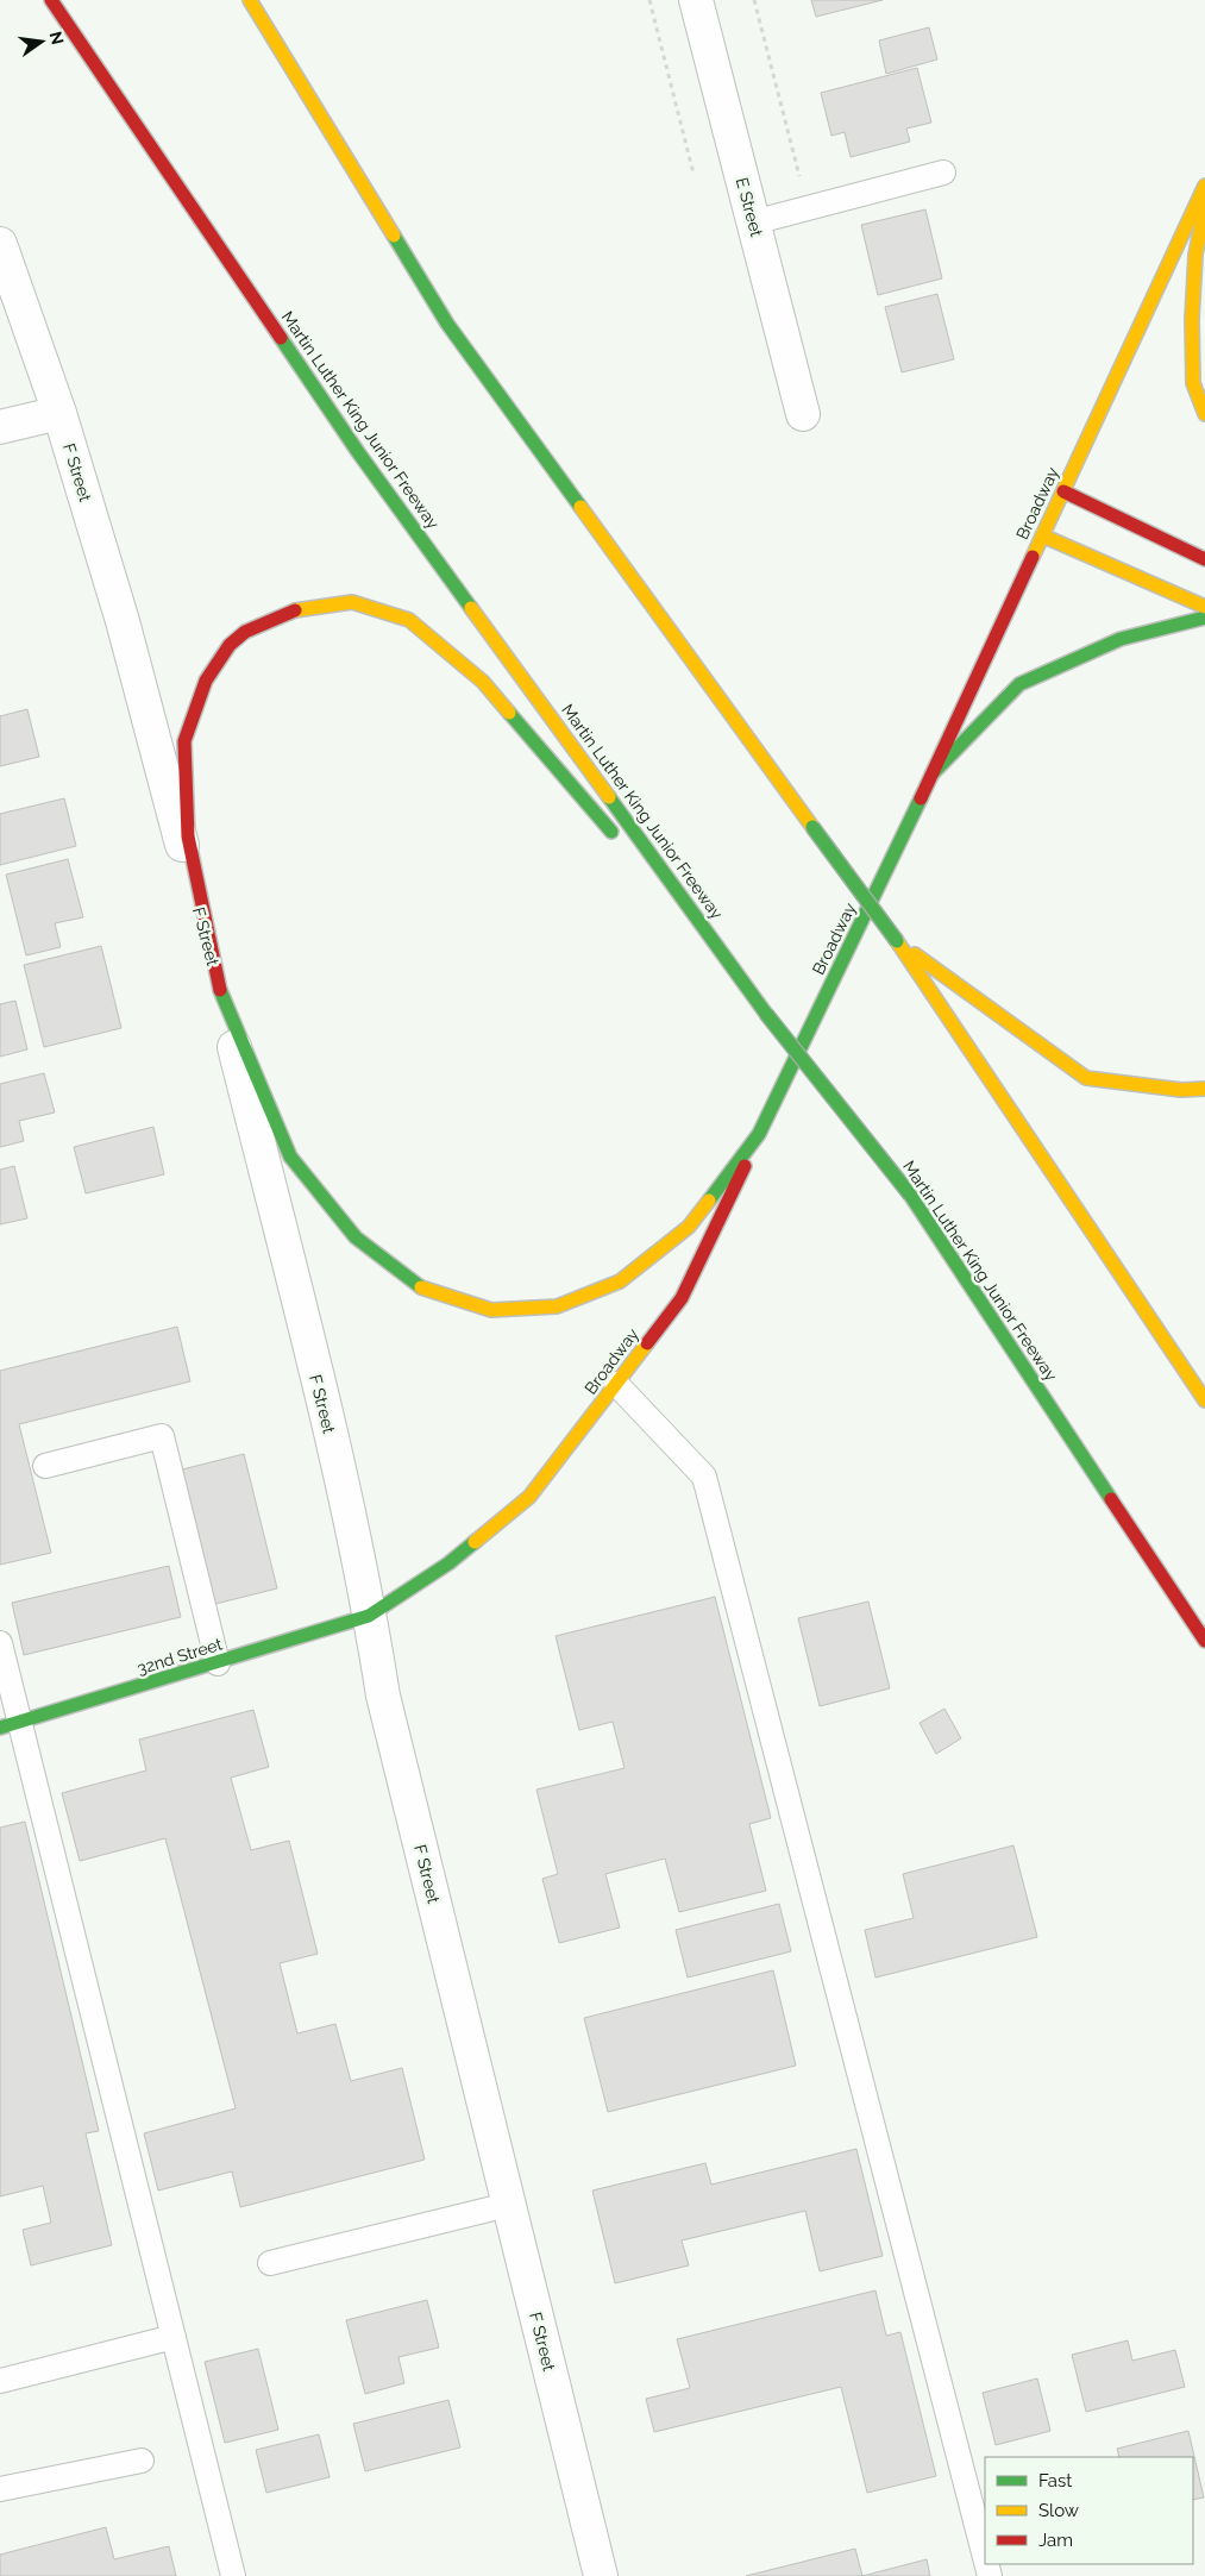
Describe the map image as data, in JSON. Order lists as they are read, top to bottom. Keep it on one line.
{"streets":{"main road":["Martin Luther King Junior Freeway","Broadway","32nd Street"],"street":["E Street","F Street"]},"crossings":[["F Street","Broadway"],["F Street","32nd Street"],["Broadway","32nd Street"]],"legend":["Fast","Slow","Jam"],"north":"right"}
